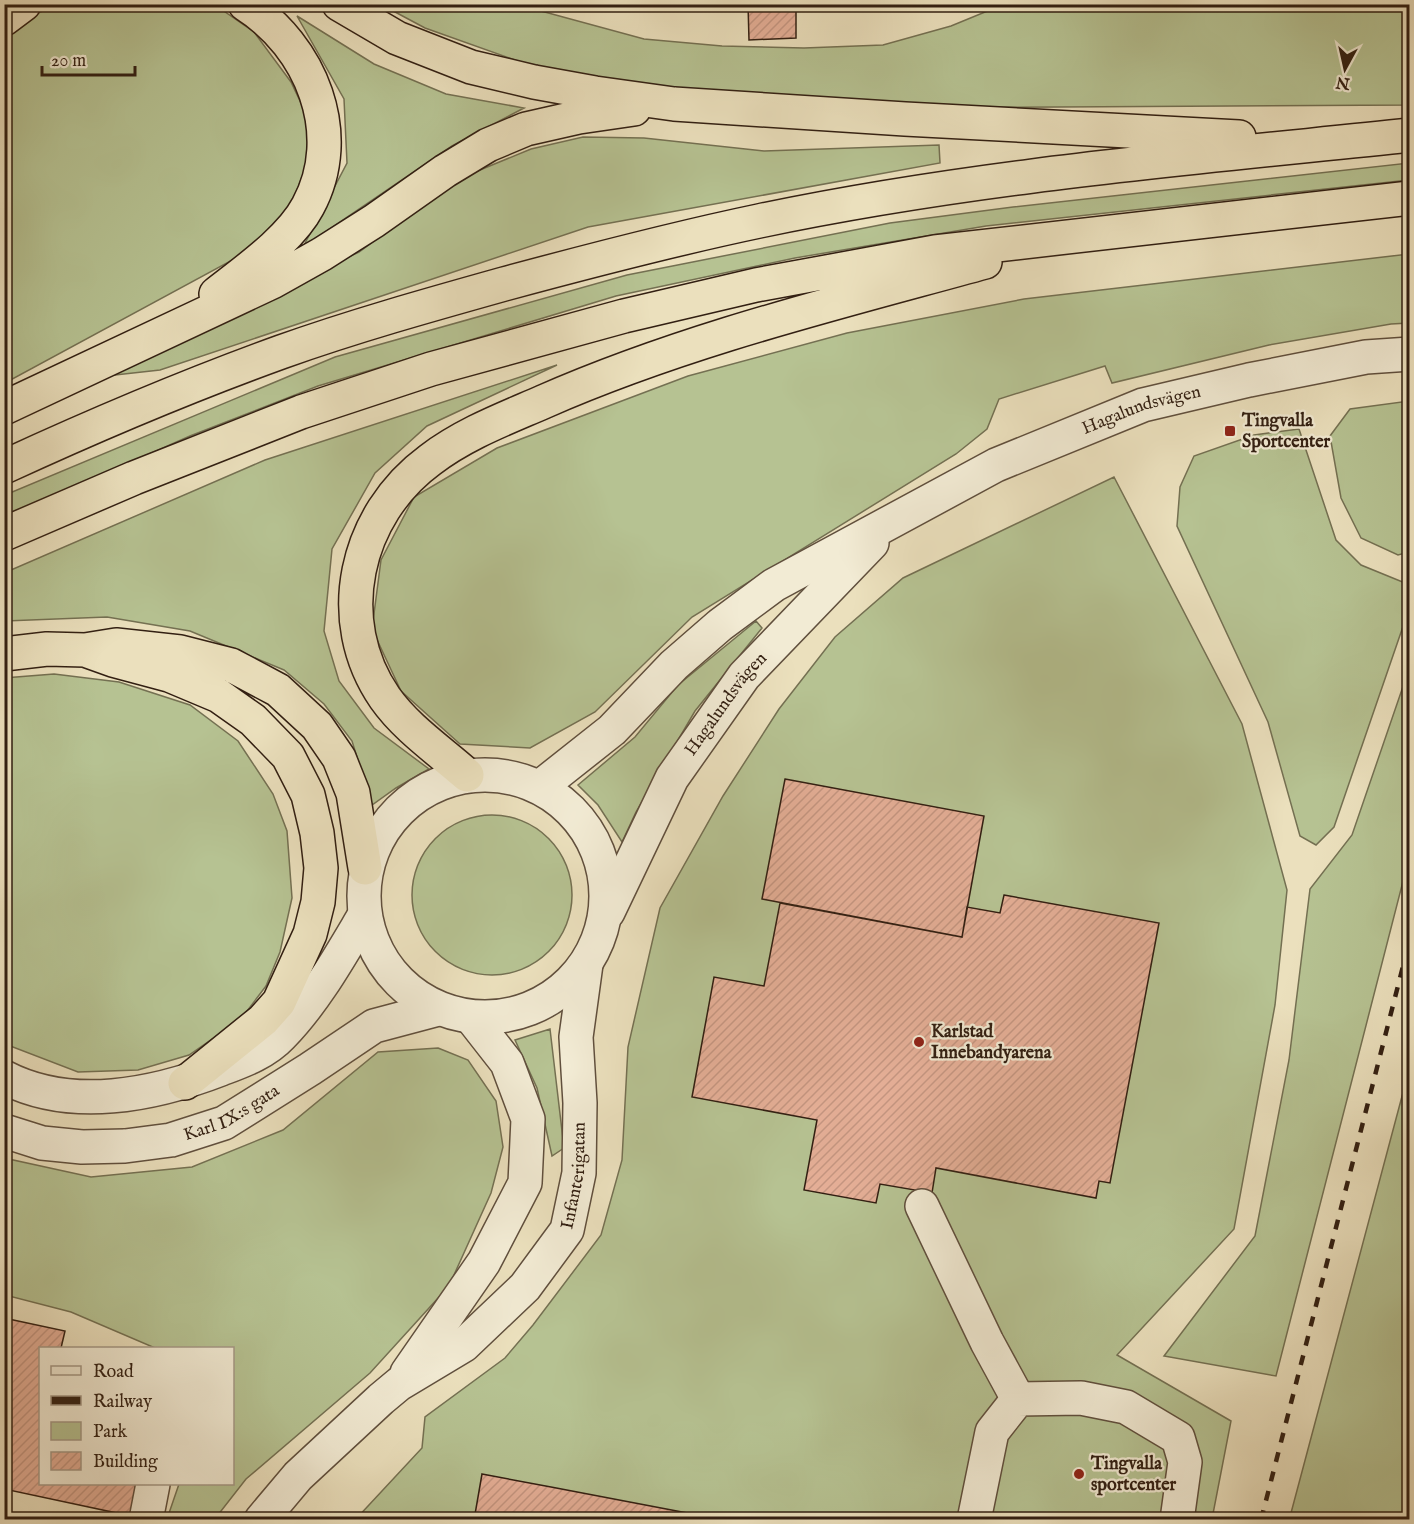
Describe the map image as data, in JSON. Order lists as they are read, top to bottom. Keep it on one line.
{"streets":{"street":["Hagalundsvägen","Karl IX:s gata","Infanterigatan"]},"places":{"transit":["Tingvalla Sportcenter"],"other":["Karlstad Innebandyarena","Tingvalla sportcenter"]},"legend":["Road","Railway","Park","Building"],"scale_bar":"20 m","north":"bottom"}
